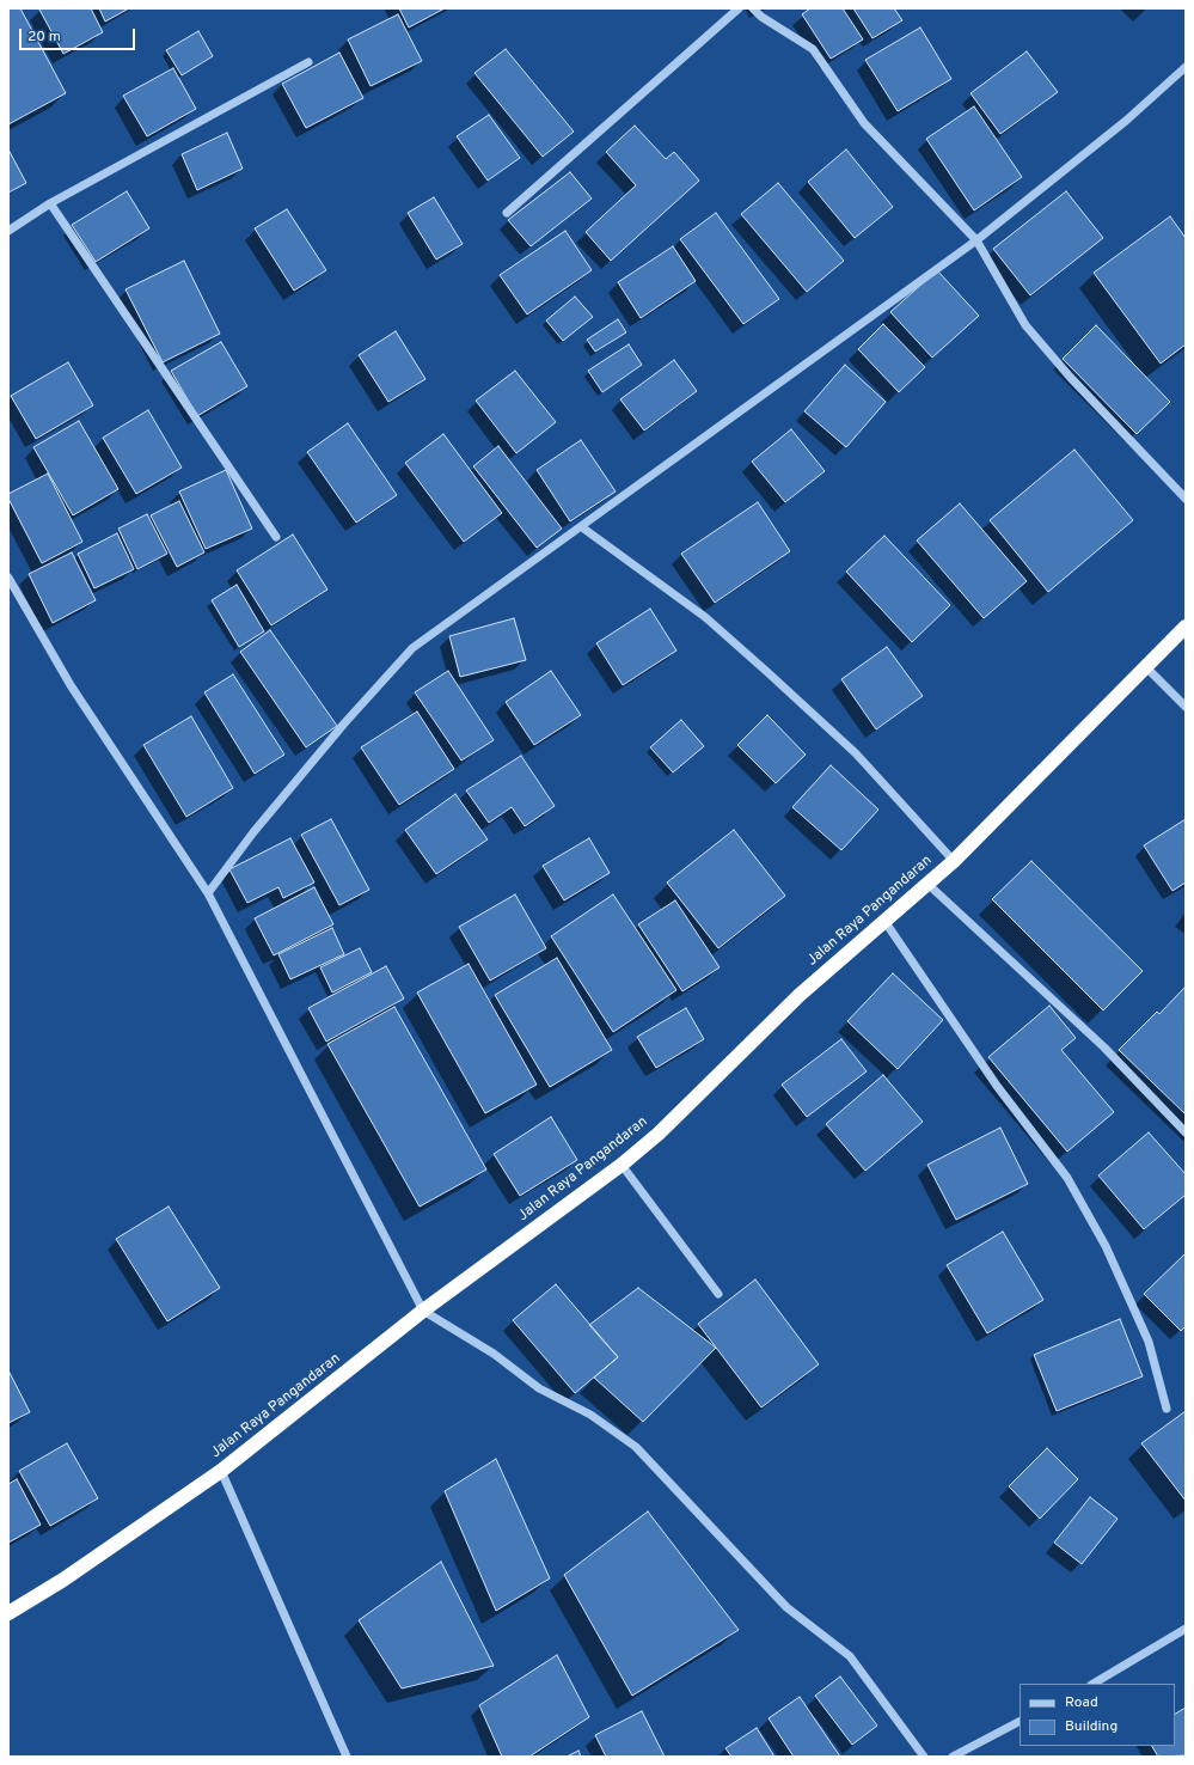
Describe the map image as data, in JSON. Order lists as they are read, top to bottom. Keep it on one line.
{"streets":{"highway":["Jalan Raya Pangandaran"]},"legend":["Road","Building"],"scale_bar":"20 m"}
